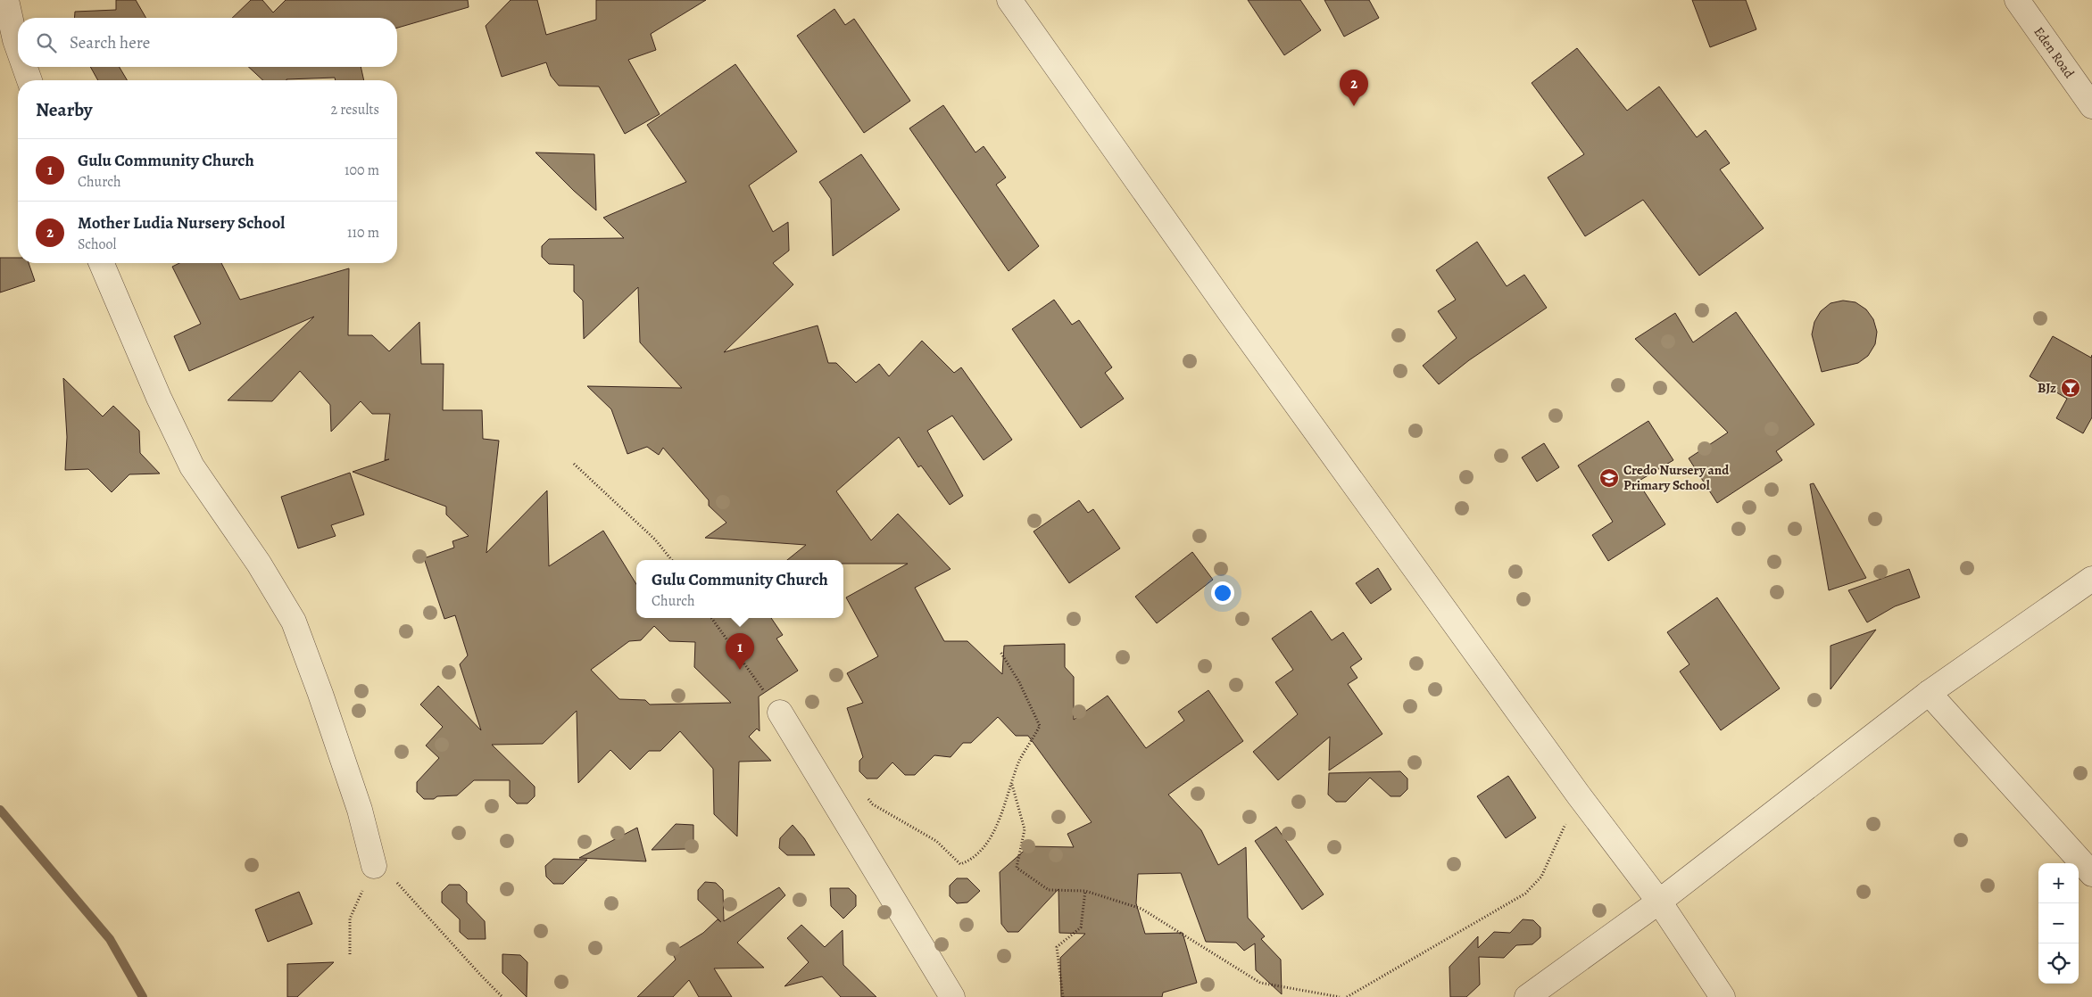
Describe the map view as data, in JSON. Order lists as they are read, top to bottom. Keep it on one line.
{"streets":{"street":["Eden Road"]},"places":{"bar":["BJz"],"school or university":["Credo Nursery and Primary School"]},"page":{"search":"Search here","pins":["2","1"],"heading":["Nearby","2 results"],"list":[{"mark":"1","name":"Gulu Community Church","note":"Church","value":"100 m"},{"mark":"2","name":"Mother Ludia Nursery School","note":"School","value":"110 m"}],"popup":["Gulu Community Church","Church"],"map_buttons":["+","−"]}}
